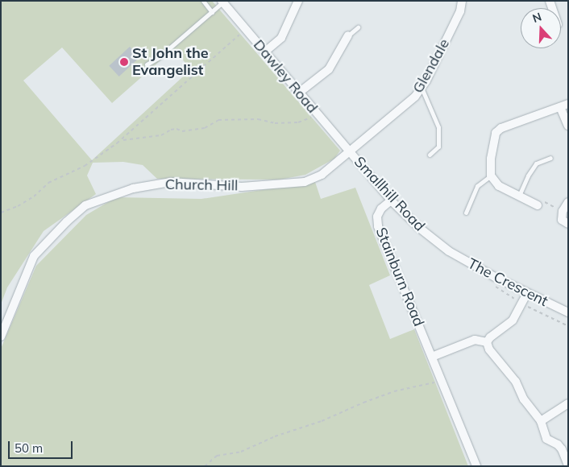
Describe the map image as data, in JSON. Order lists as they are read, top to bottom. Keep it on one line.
{"streets":{"street":["Glendale","Dawley Road","Church Hill","Smallhill Road","Stainburn Road","The Crescent"]},"crossings":[["Glendale","Dawley Road"],["Glendale","Church Hill"],["Glendale","Smallhill Road"],["Dawley Road","Church Hill"],["Dawley Road","Smallhill Road"],["Church Hill","Smallhill Road"],["Smallhill Road","Stainburn Road"],["Smallhill Road","The Crescent"]],"places":["St John the Evangelist"],"scale_bar":"50 m","north":"top"}
